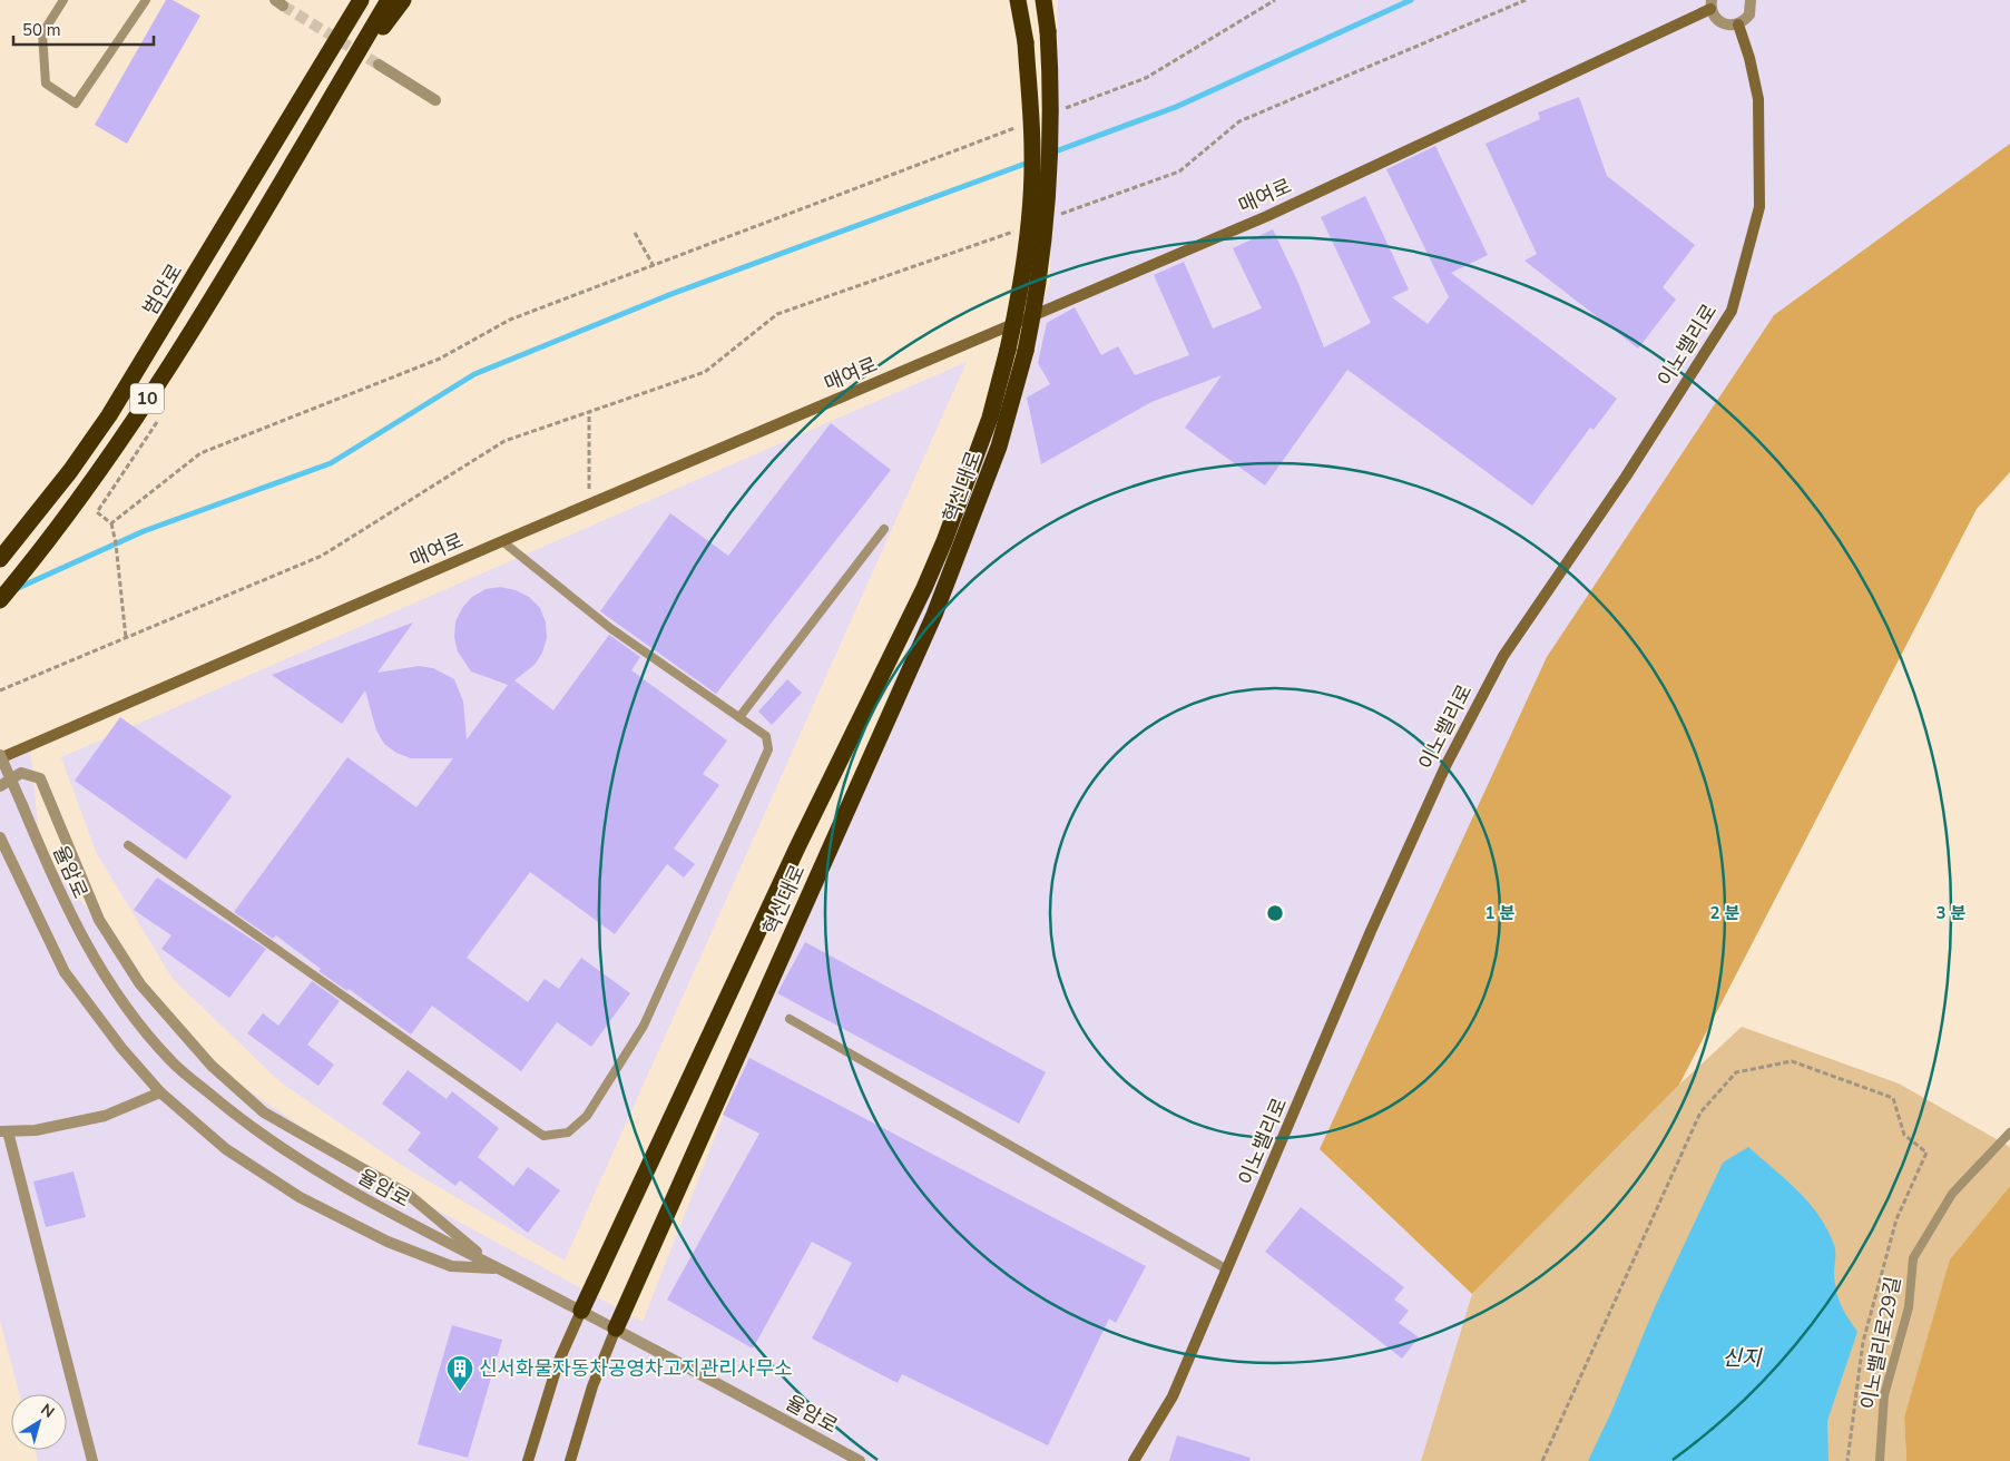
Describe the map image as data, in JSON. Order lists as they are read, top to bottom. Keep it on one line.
{"streets":{"highway":["범안로","10","혁신대로"],"main road":["매여로","이노밸리로"],"street":["율암로"],"lane":["이노밸리로29길"]},"crossings":[["매여로","율암로"],["혁신대로","율암로"]],"water":["신지"],"places":{"building":["신서화물자동차공영차고지관리사무소"]},"scale_bar":"50 m","north":"top right","rings":["1 분","2 분","3 분"]}
